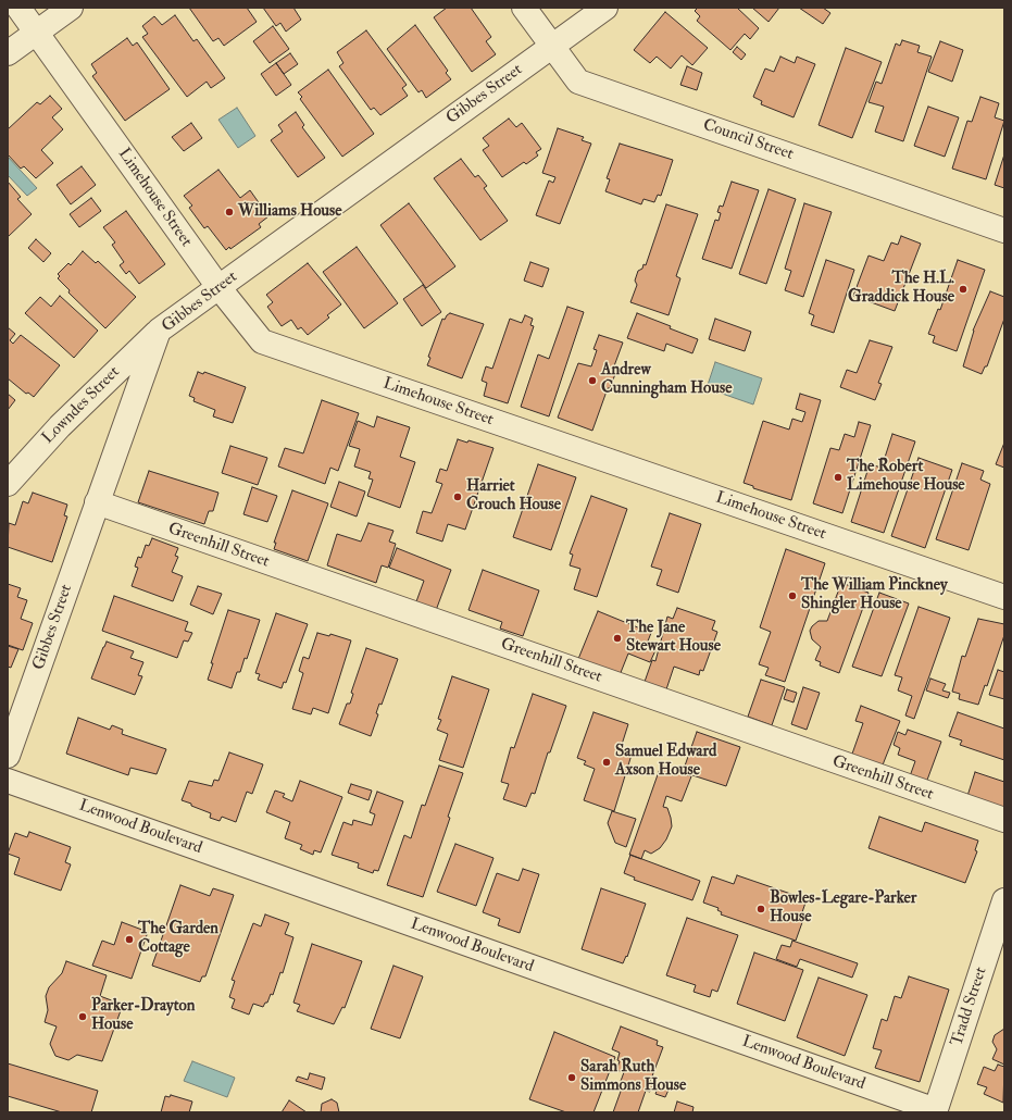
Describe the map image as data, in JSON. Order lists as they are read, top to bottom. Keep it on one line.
{"streets":{"street":["Gibbes Street","Council Street","Limehouse Street","Lowndes Street","Greenhill Street","Lenwood Boulevard","Tradd Street"]},"crossings":[["Gibbes Street","Council Street"],["Gibbes Street","Limehouse Street"],["Gibbes Street","Lowndes Street"],["Gibbes Street","Greenhill Street"],["Lenwood Boulevard","Tradd Street"]],"places":["Williams House","The H.L. Graddick House","Andrew Cunningham House","The Robert Limehouse House","Harriet Crouch House","The William Pinckney Shingler House","The Jane Stewart House","Samuel Edward Axson House","Bowles-Legare-Parker House","The Garden Cottage","Parker-Drayton House","Sarah Ruth Simmons House"]}
